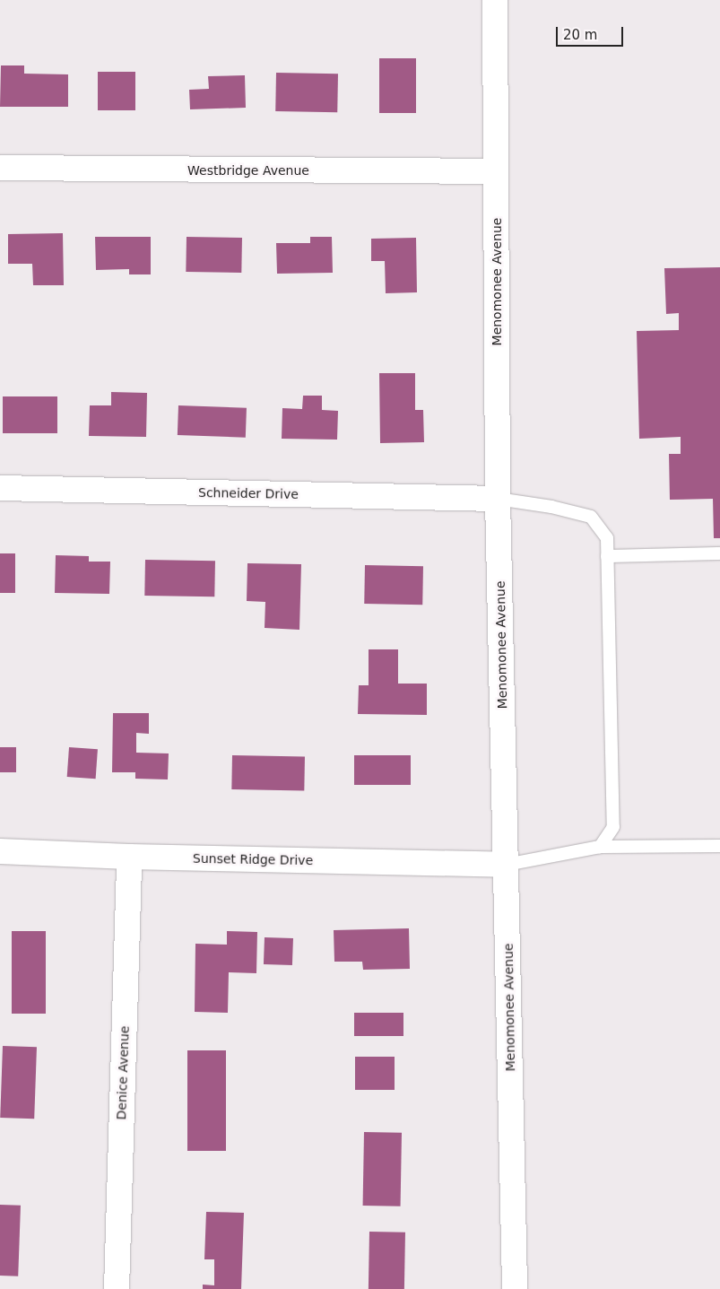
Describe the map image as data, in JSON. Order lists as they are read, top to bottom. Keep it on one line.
{"streets":{"street":["Westbridge Avenue","Menomonee Avenue","Schneider Drive","Sunset Ridge Drive","Denice Avenue"]},"crossings":[["Westbridge Avenue","Menomonee Avenue"],["Menomonee Avenue","Schneider Drive"],["Menomonee Avenue","Sunset Ridge Drive"],["Sunset Ridge Drive","Denice Avenue"]],"scale_bar":"20 m"}
